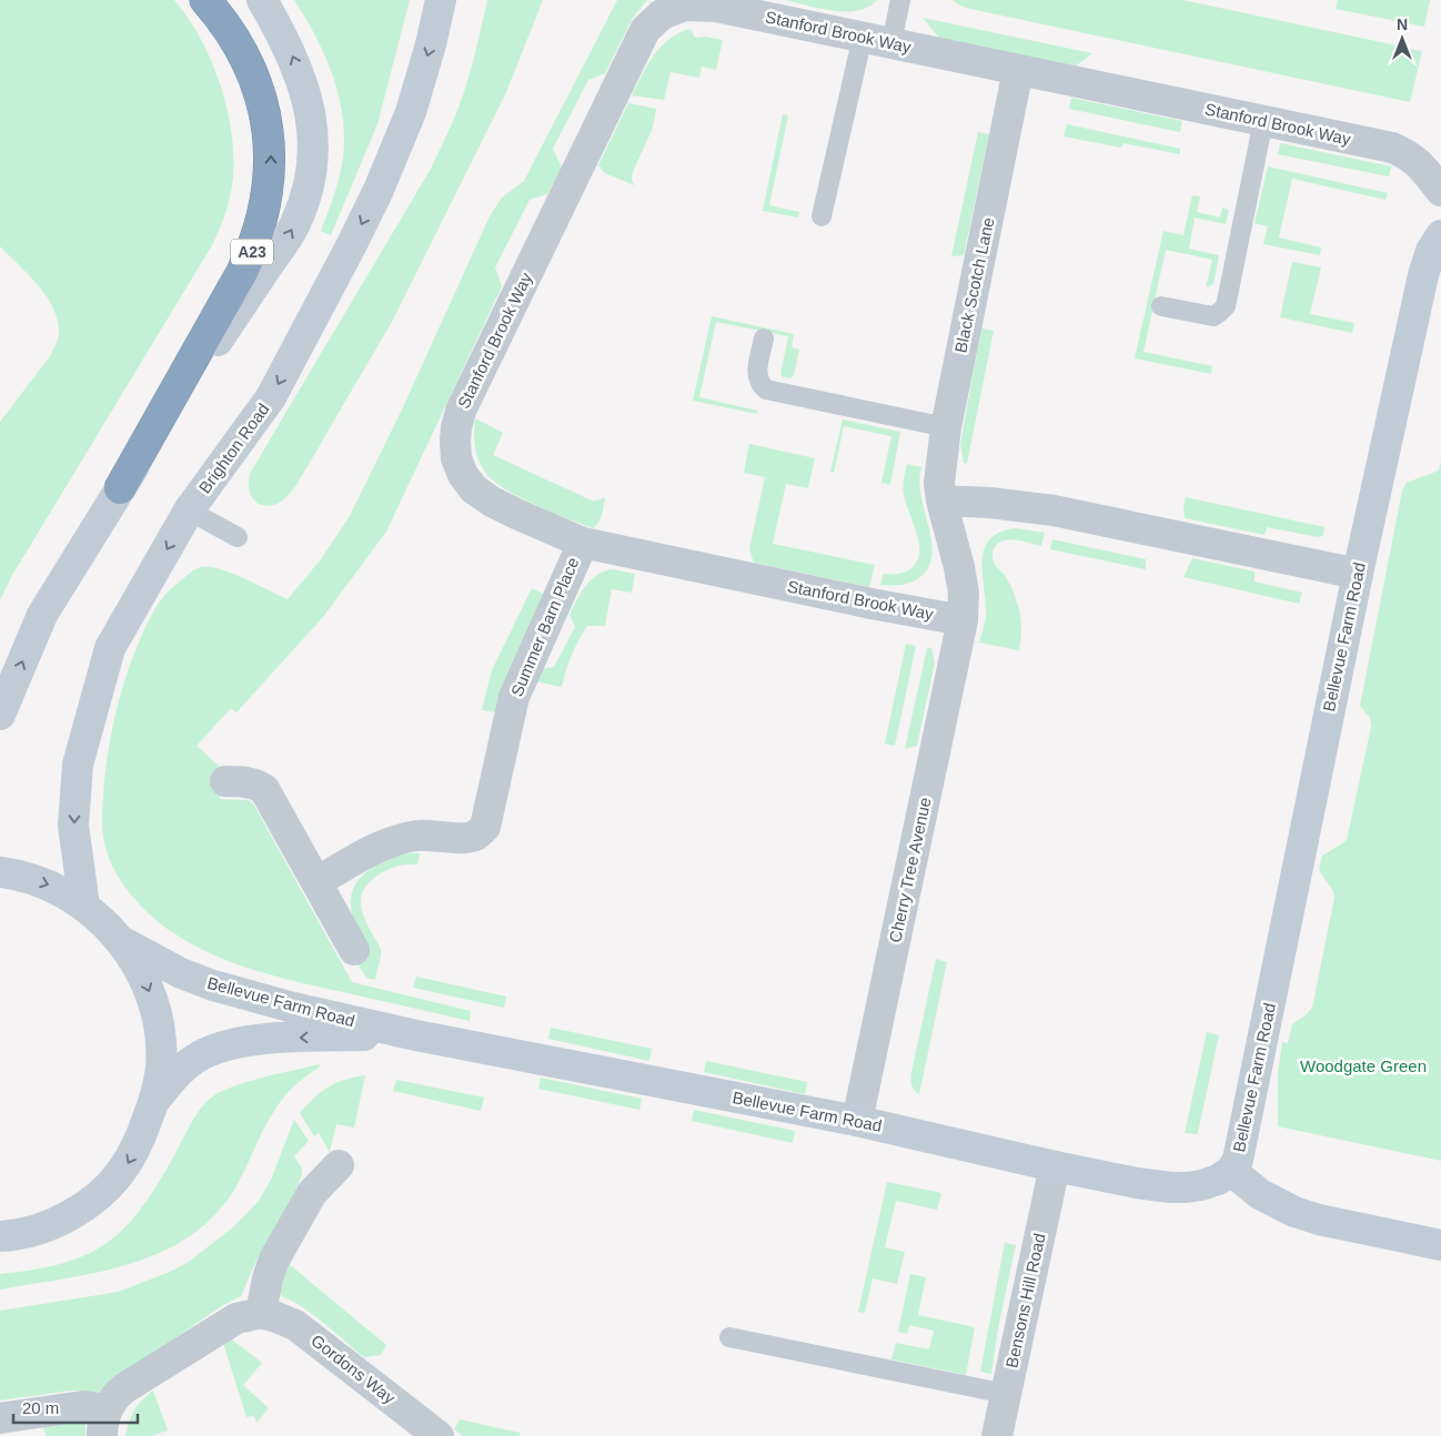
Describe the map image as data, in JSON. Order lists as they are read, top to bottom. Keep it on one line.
{"streets":{"highway":["A23"],"street":["Stanford Brook Way","Black Scotch Lane","Brighton Road","Summer Barn Place","Bellevue Farm Road","Cherry Tree Avenue","Bensons Hill Road","Gordons Way"]},"crossings":[["Stanford Brook Way","Black Scotch Lane"],["Stanford Brook Way","Summer Barn Place"],["Stanford Brook Way","Cherry Tree Avenue"],["Bellevue Farm Road","Cherry Tree Avenue"],["Bellevue Farm Road","Bensons Hill Road"]],"parks":["Woodgate Green"],"scale_bar":"20 m","north":"top"}
